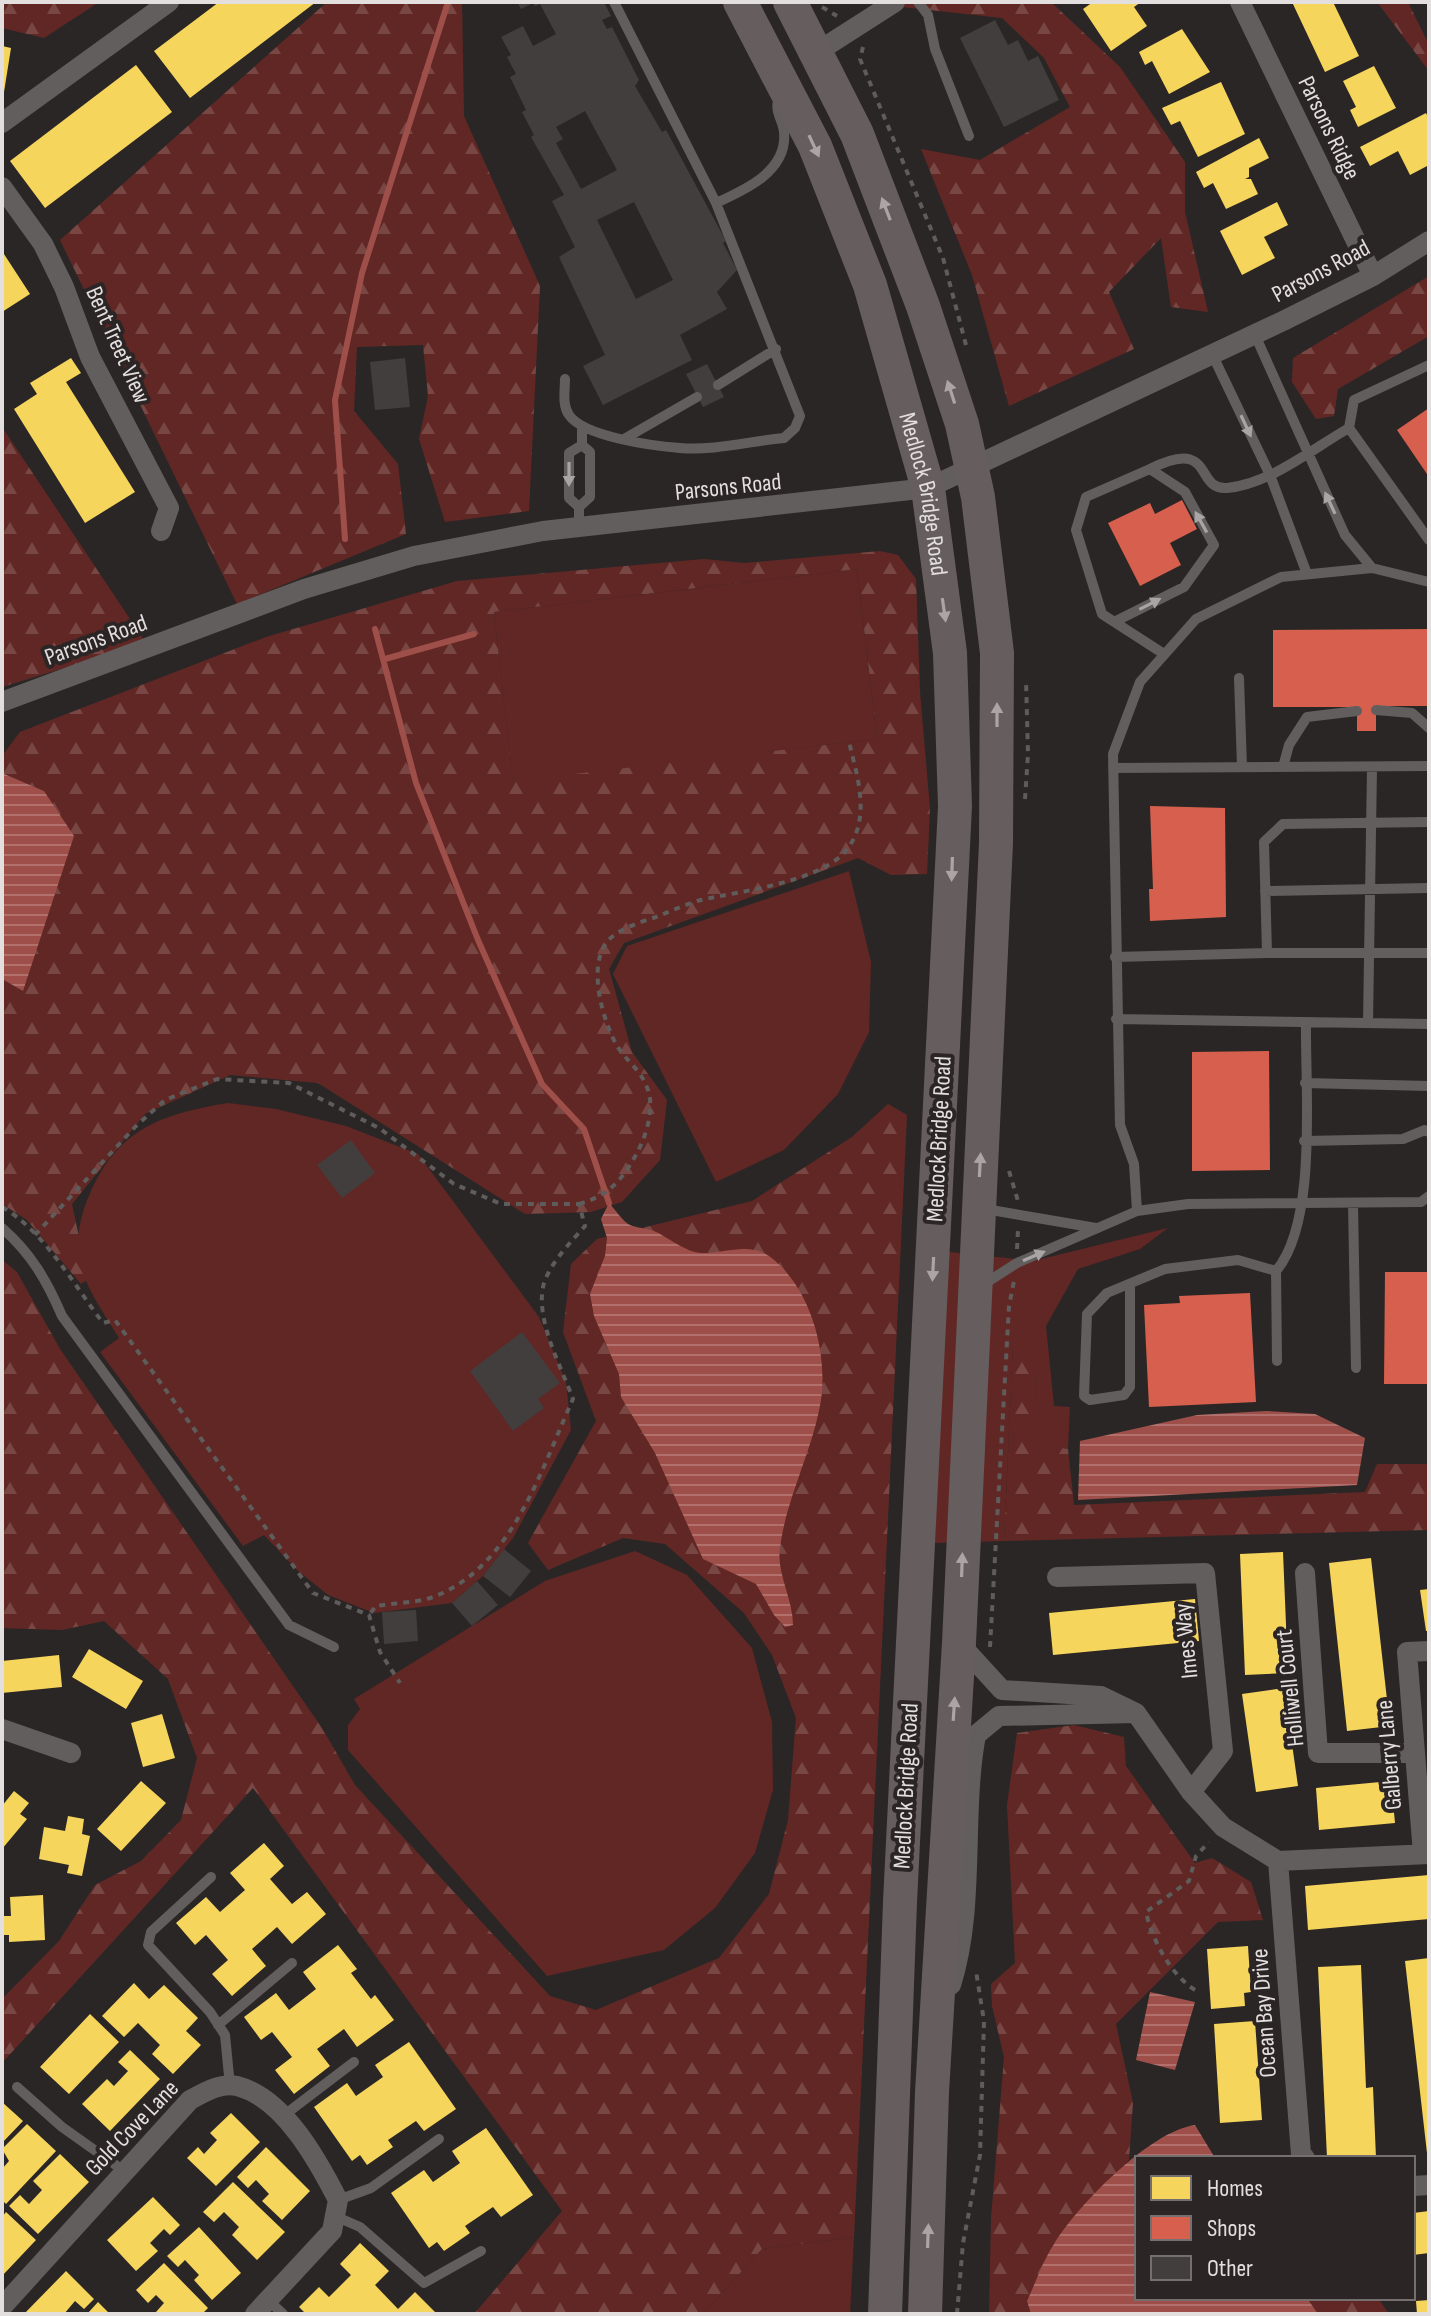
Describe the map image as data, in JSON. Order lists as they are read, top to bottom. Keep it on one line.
{"streets":{"highway":["Medlock Bridge Road"],"street":["Parsons Ridge","Parsons Road","Bent Treet View","Imes Way","Holliwell Court","Galberry Lane","Ocean Bay Drive","Gold Cove Lane"]},"crossings":[["Parsons Ridge","Parsons Road"],["Parsons Road","Medlock Bridge Road"],["Holliwell Court","Galberry Lane"]],"legend":["Homes","Shops","Other"]}
